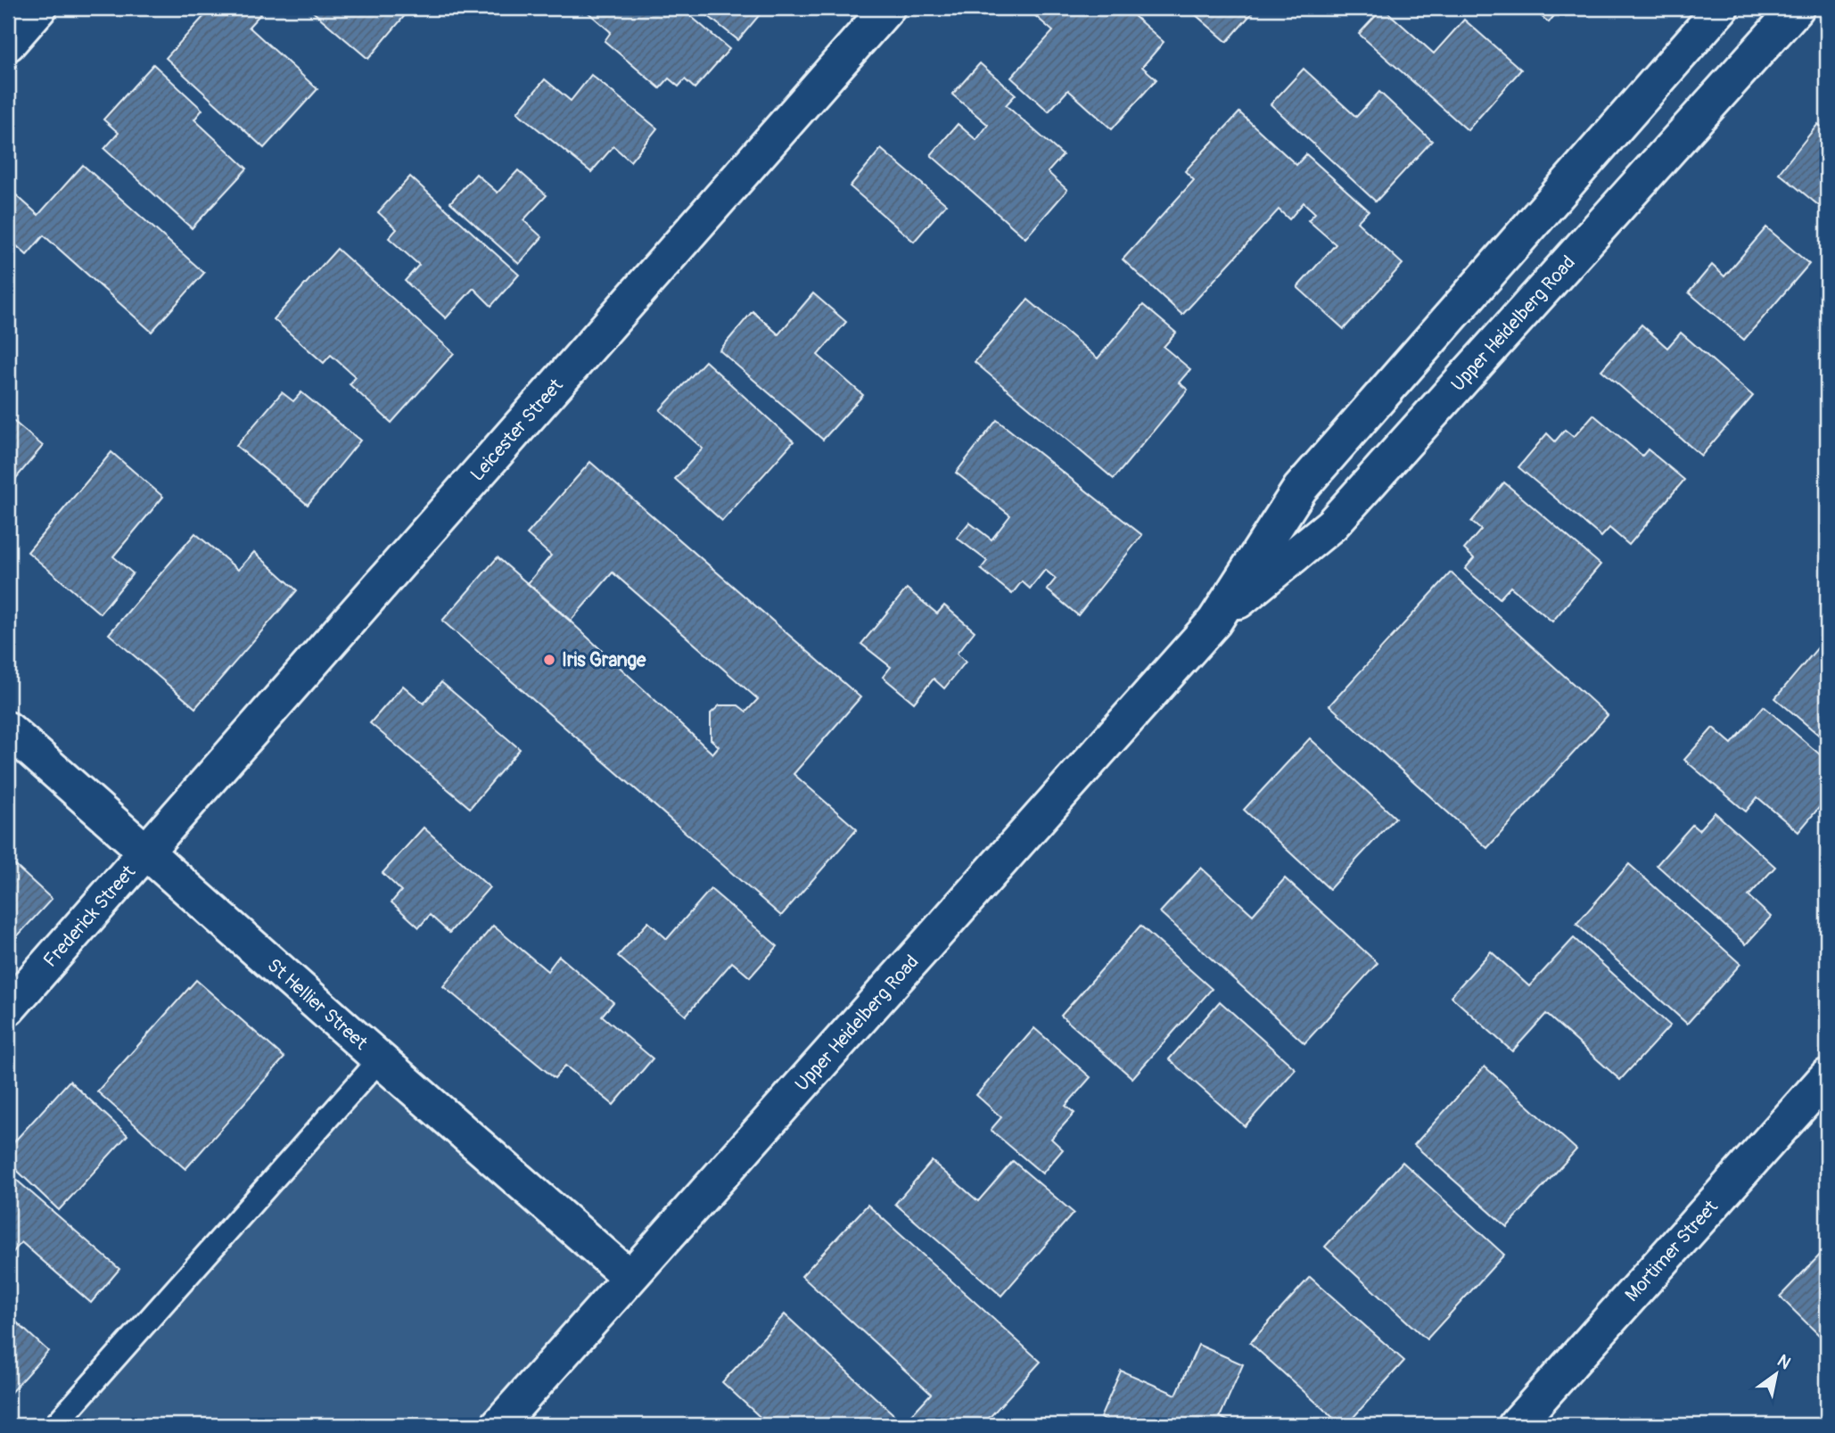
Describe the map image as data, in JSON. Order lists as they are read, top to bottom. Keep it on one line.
{"streets":{"main road":["Upper Heidelberg Road","Leicester Street","Frederick Street","St Hellier Street","Mortimer Street"]},"crossings":[["Upper Heidelberg Road","St Hellier Street"],["Leicester Street","Frederick Street"],["Leicester Street","St Hellier Street"],["Frederick Street","St Hellier Street"]],"places":["Iris Grange"],"north":"top right"}
